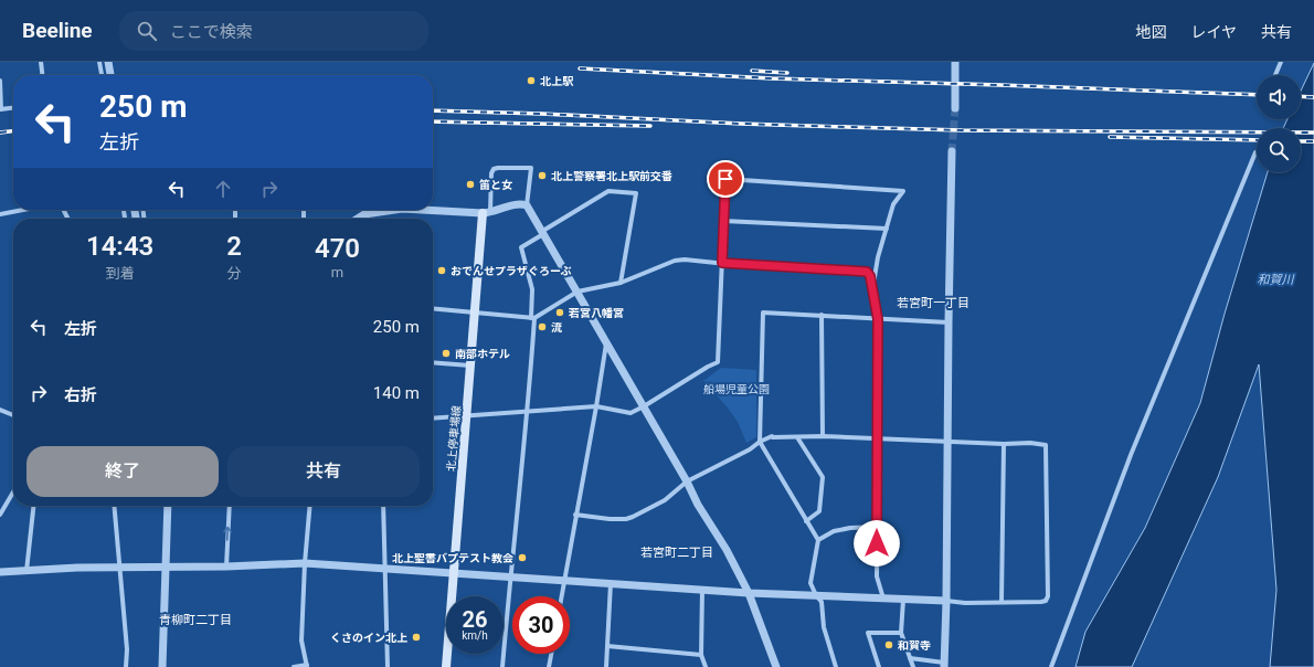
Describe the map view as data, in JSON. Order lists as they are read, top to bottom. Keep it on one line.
{"streets":{"main road":["北上停車場線"]},"districts":["若宮町一丁目","若宮町二丁目","青柳町二丁目"],"water":["和賀川"],"parks":["船場児童公園"],"places":["北上駅","北上警察署北上駅前交番","笛と女","おでんせプラザぐろーぶ","若宮八幡宮","流","南部ホテル","北上聖書バプテスト教会","くさのイン北上","和賀寺"],"page":{"header":"Beeline","search":"ここで検索","nav":["地図","レイヤ","共有"],"turn":["250 m","左折"],"eta":["14:43","到着","2","分","470","m"],"list":[{"name":"左折","value":"250 m"},{"name":"右折","value":"140 m"}],"buttons":["終了","共有"],"speed":"26 km/h","limit":"30"}}
